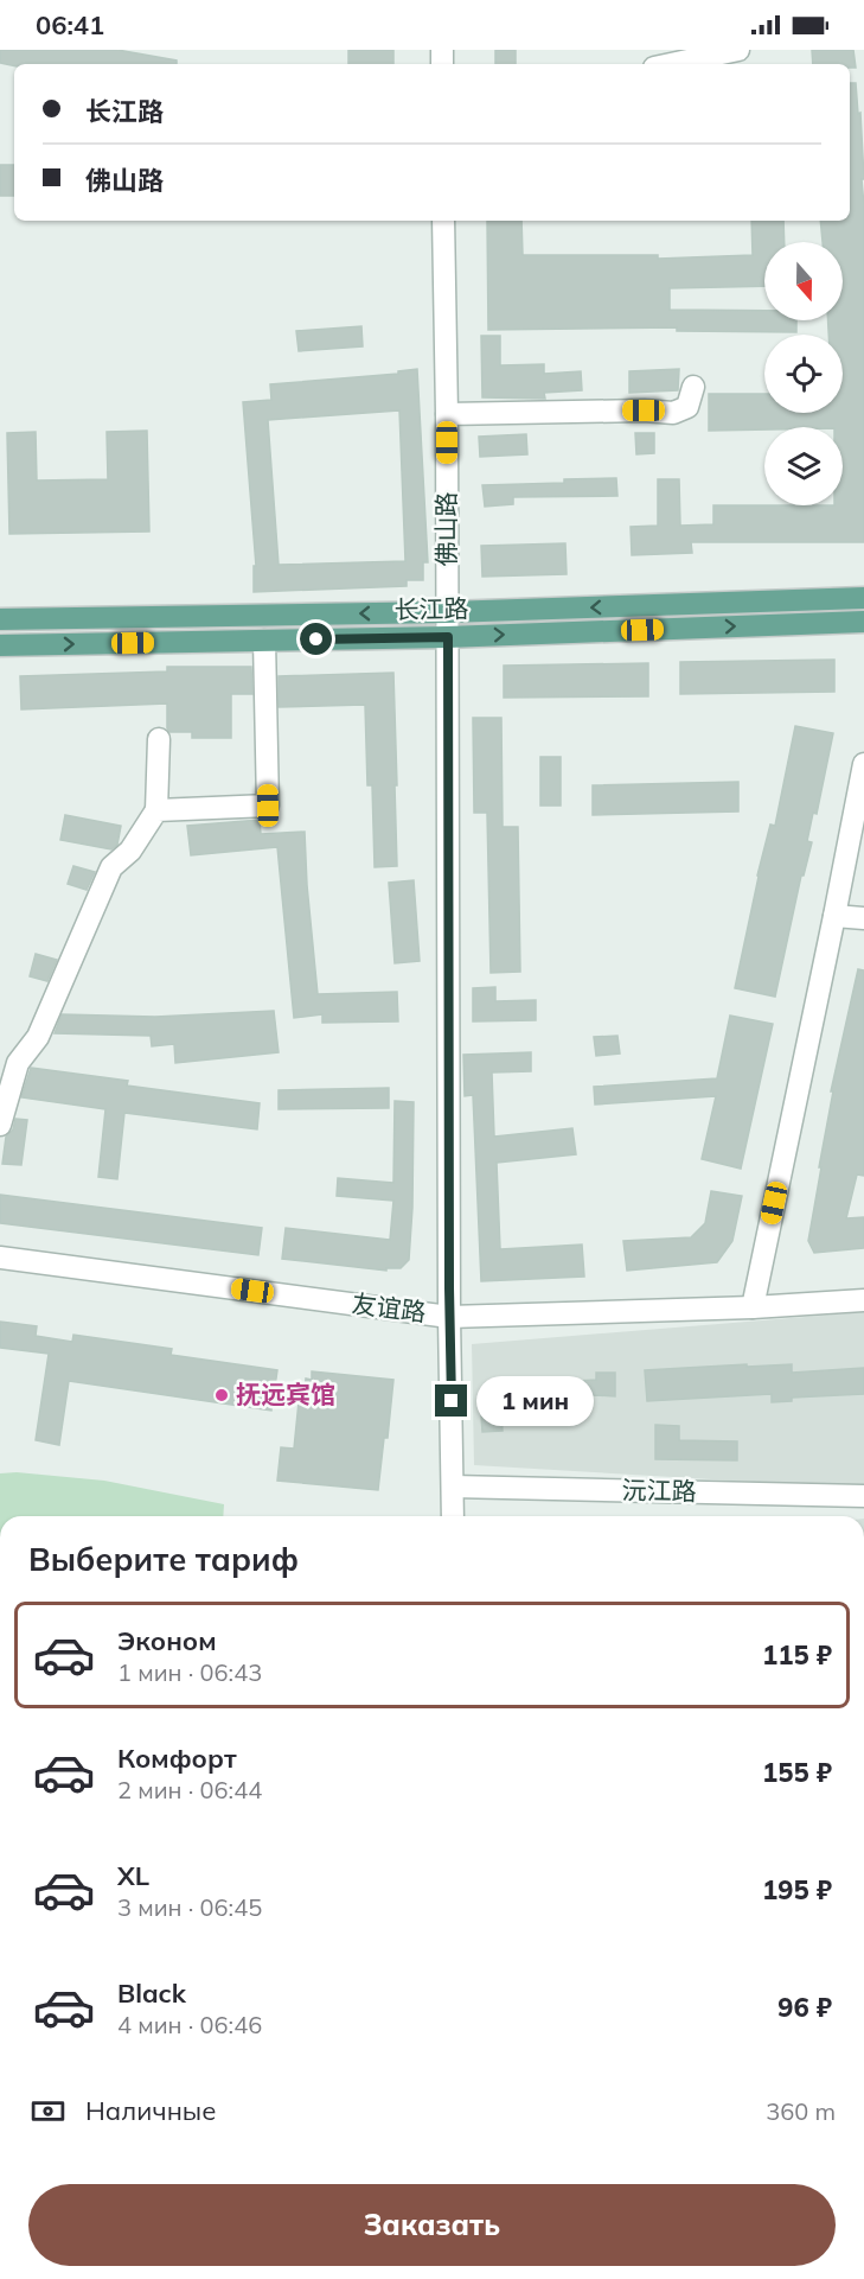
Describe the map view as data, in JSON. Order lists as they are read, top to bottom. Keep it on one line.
{"streets":{"main road":["长江路"],"street":["佛山路","友谊路","沅江路"]},"crossings":[["佛山路","长江路"],["佛山路","友谊路"],["佛山路","沅江路"]],"places":["抚远宾馆"],"north":"bottom","page":{"status":"06:41","banner":["长江路","佛山路"],"bubble":"1 мин","heading":"Выберите тариф","list":[{"name":"Эконом","note":"1 мин · 06:43","value":"115 ₽"},{"name":"Комфорт","note":"2 мин · 06:44","value":"155 ₽"},{"name":"XL","note":"3 мин · 06:45","value":"195 ₽"},{"name":"Black","note":"4 мин · 06:46","value":"96 ₽"}],"pay":["Наличные","360 m"],"buttons":"Заказать"}}
